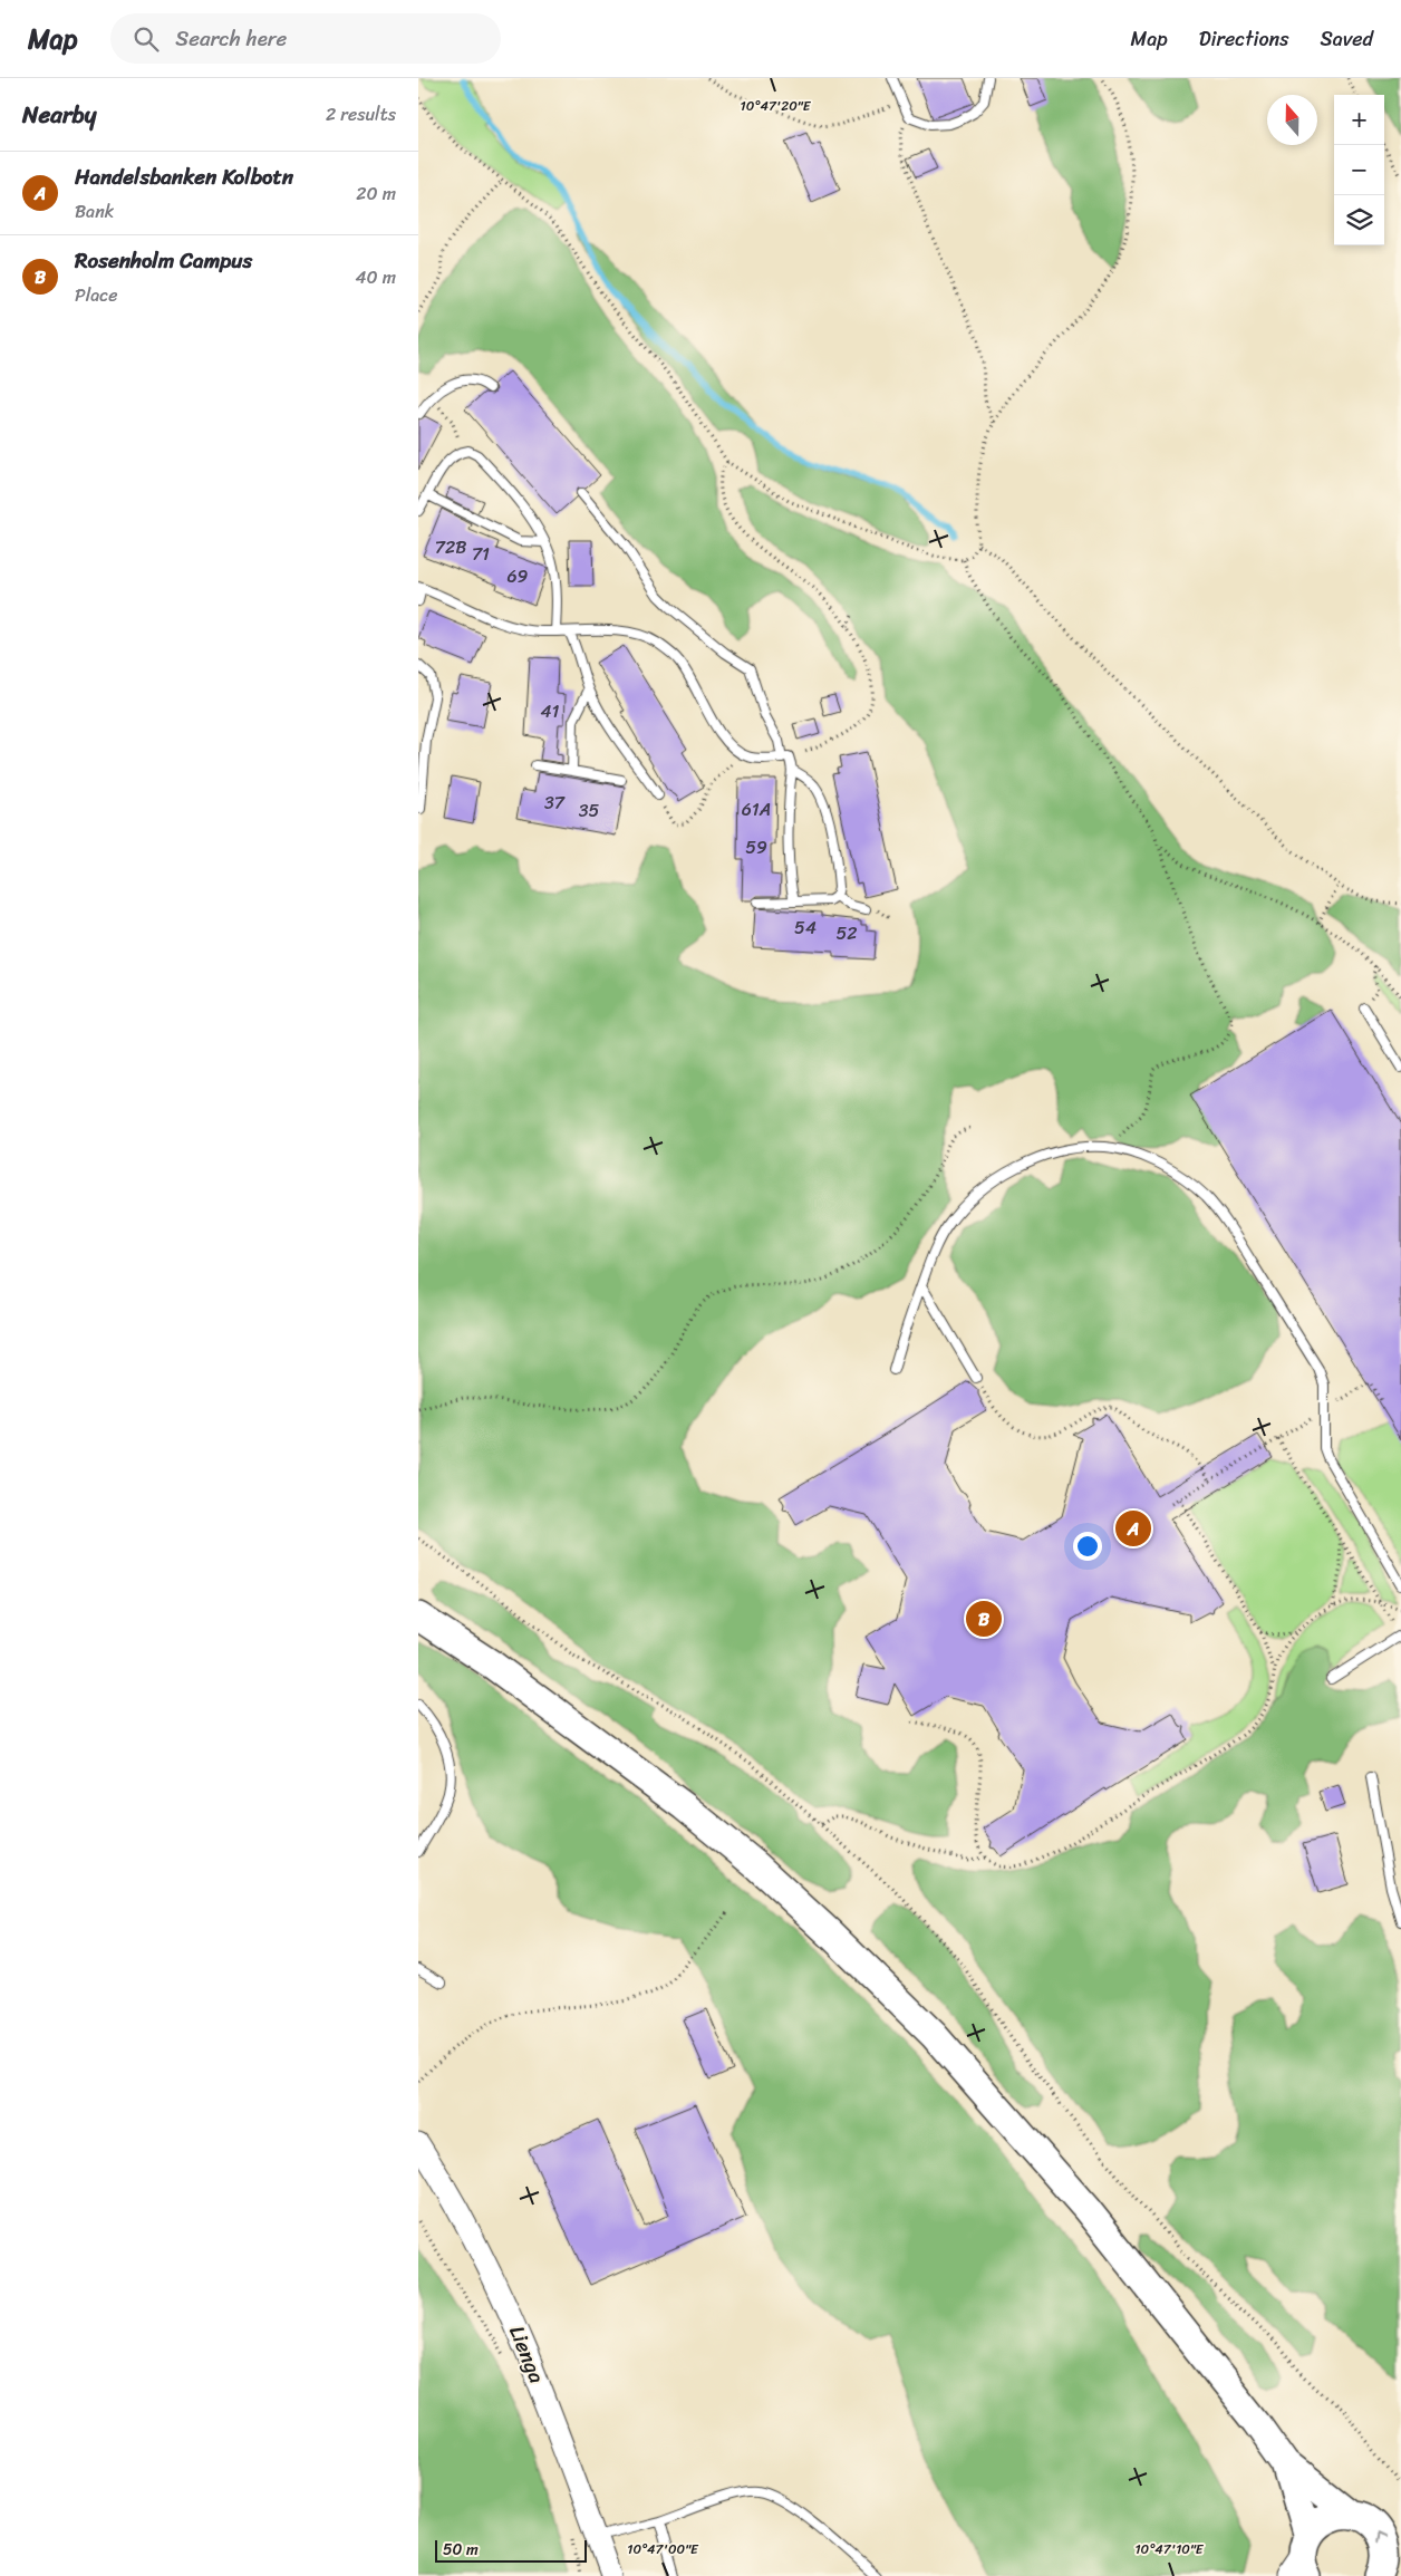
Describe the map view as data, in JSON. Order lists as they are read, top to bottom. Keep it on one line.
{"streets":{"street":["Lienga"]},"house_numbers":["72B","71","69","41","37","61A","35","59","54","52"],"scale_bar":"50 m","north":"top","page":{"header":"Map","search":"Search here","nav":["Map","Directions","Saved"],"heading":["Nearby","2 results"],"map_buttons":["+","−"],"list":[{"mark":"A","name":"Handelsbanken Kolbotn","note":"Bank","value":"20 m"},{"mark":"B","name":"Rosenholm Campus","note":"Place","value":"40 m"}],"pins":["A","B"],"scale":"50 m"},"coordinates":["10°47'20\"E","10°47'00\"E","10°47'10\"E"]}
